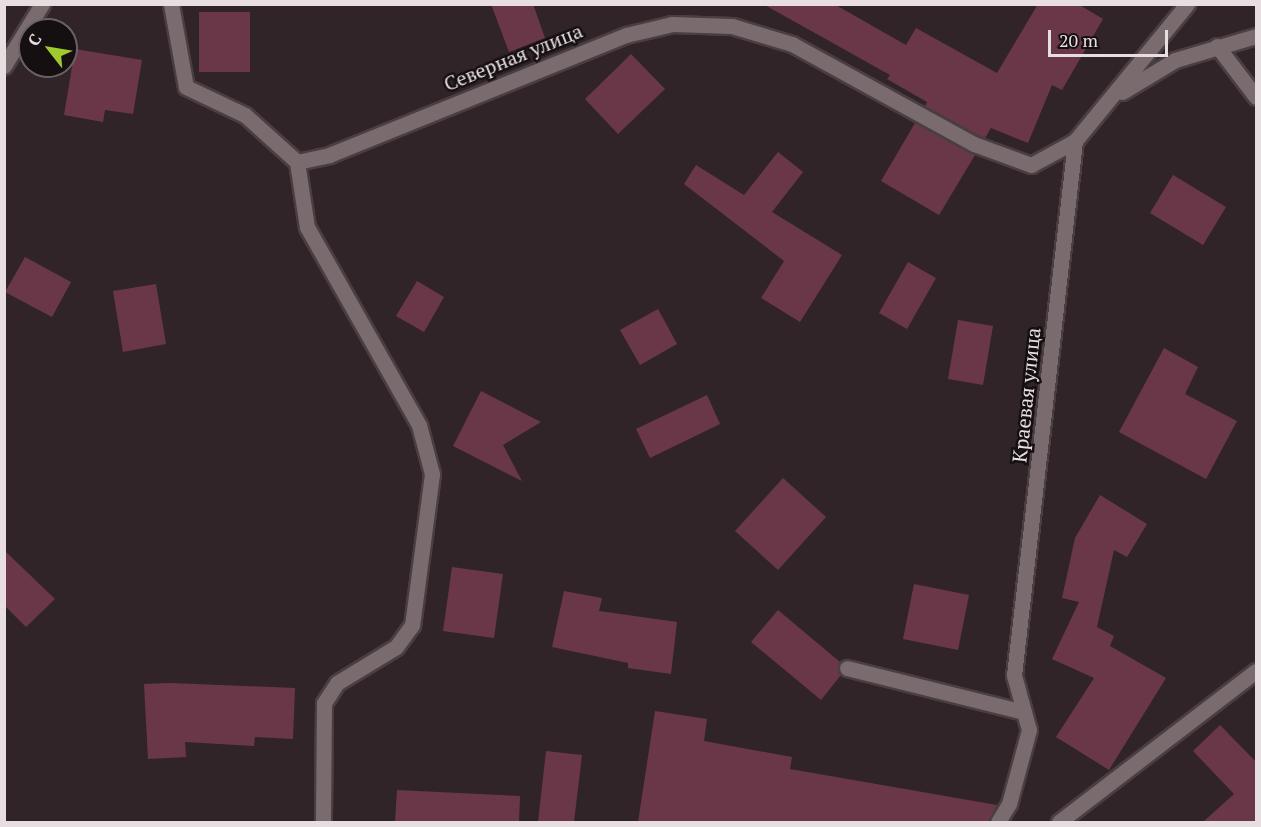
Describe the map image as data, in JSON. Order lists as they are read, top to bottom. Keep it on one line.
{"streets":{"street":["Северная улица","Краевая улица"]},"crossings":[["Северная улица","Краевая улица"]],"scale_bar":"20 m","north":"top left"}
